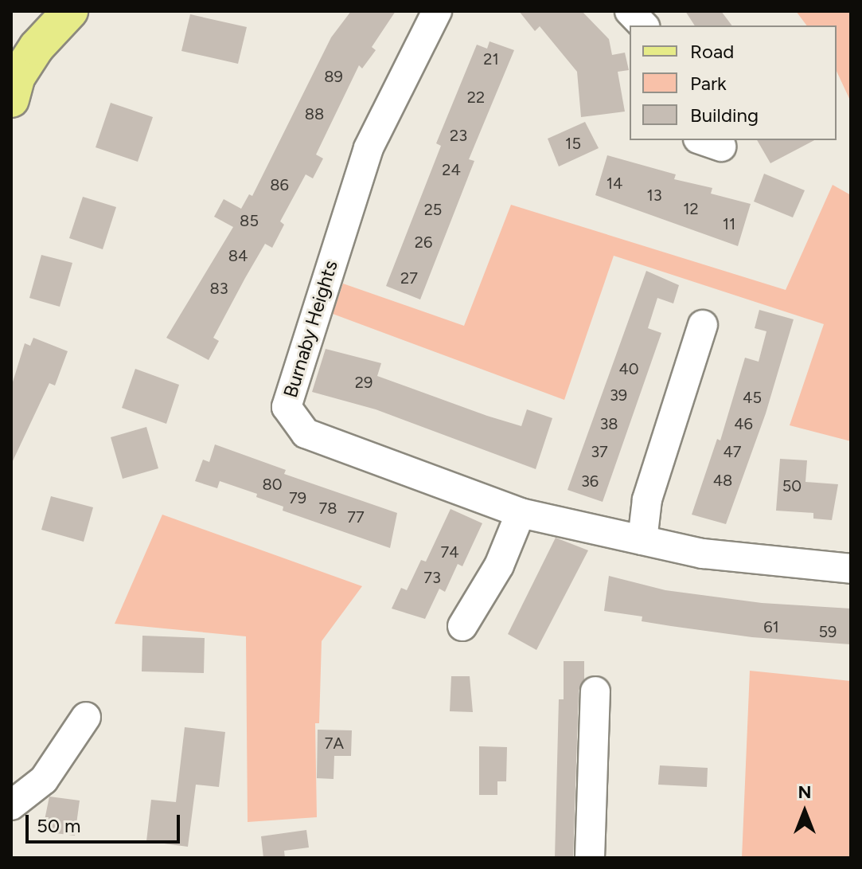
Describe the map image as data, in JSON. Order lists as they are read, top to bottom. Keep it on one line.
{"streets":{"street":["Burnaby Heights"]},"house_numbers":["21","89","22","88","23","15","24","14","86","13","12","25","85","11","26","84","27","83","40","29","39","45","38","46","37","47","48","36","80","50","79","78","77","74","73","61","59","7A"],"legend":["Road","Park","Building"],"scale_bar":"50 m","north":"top"}
